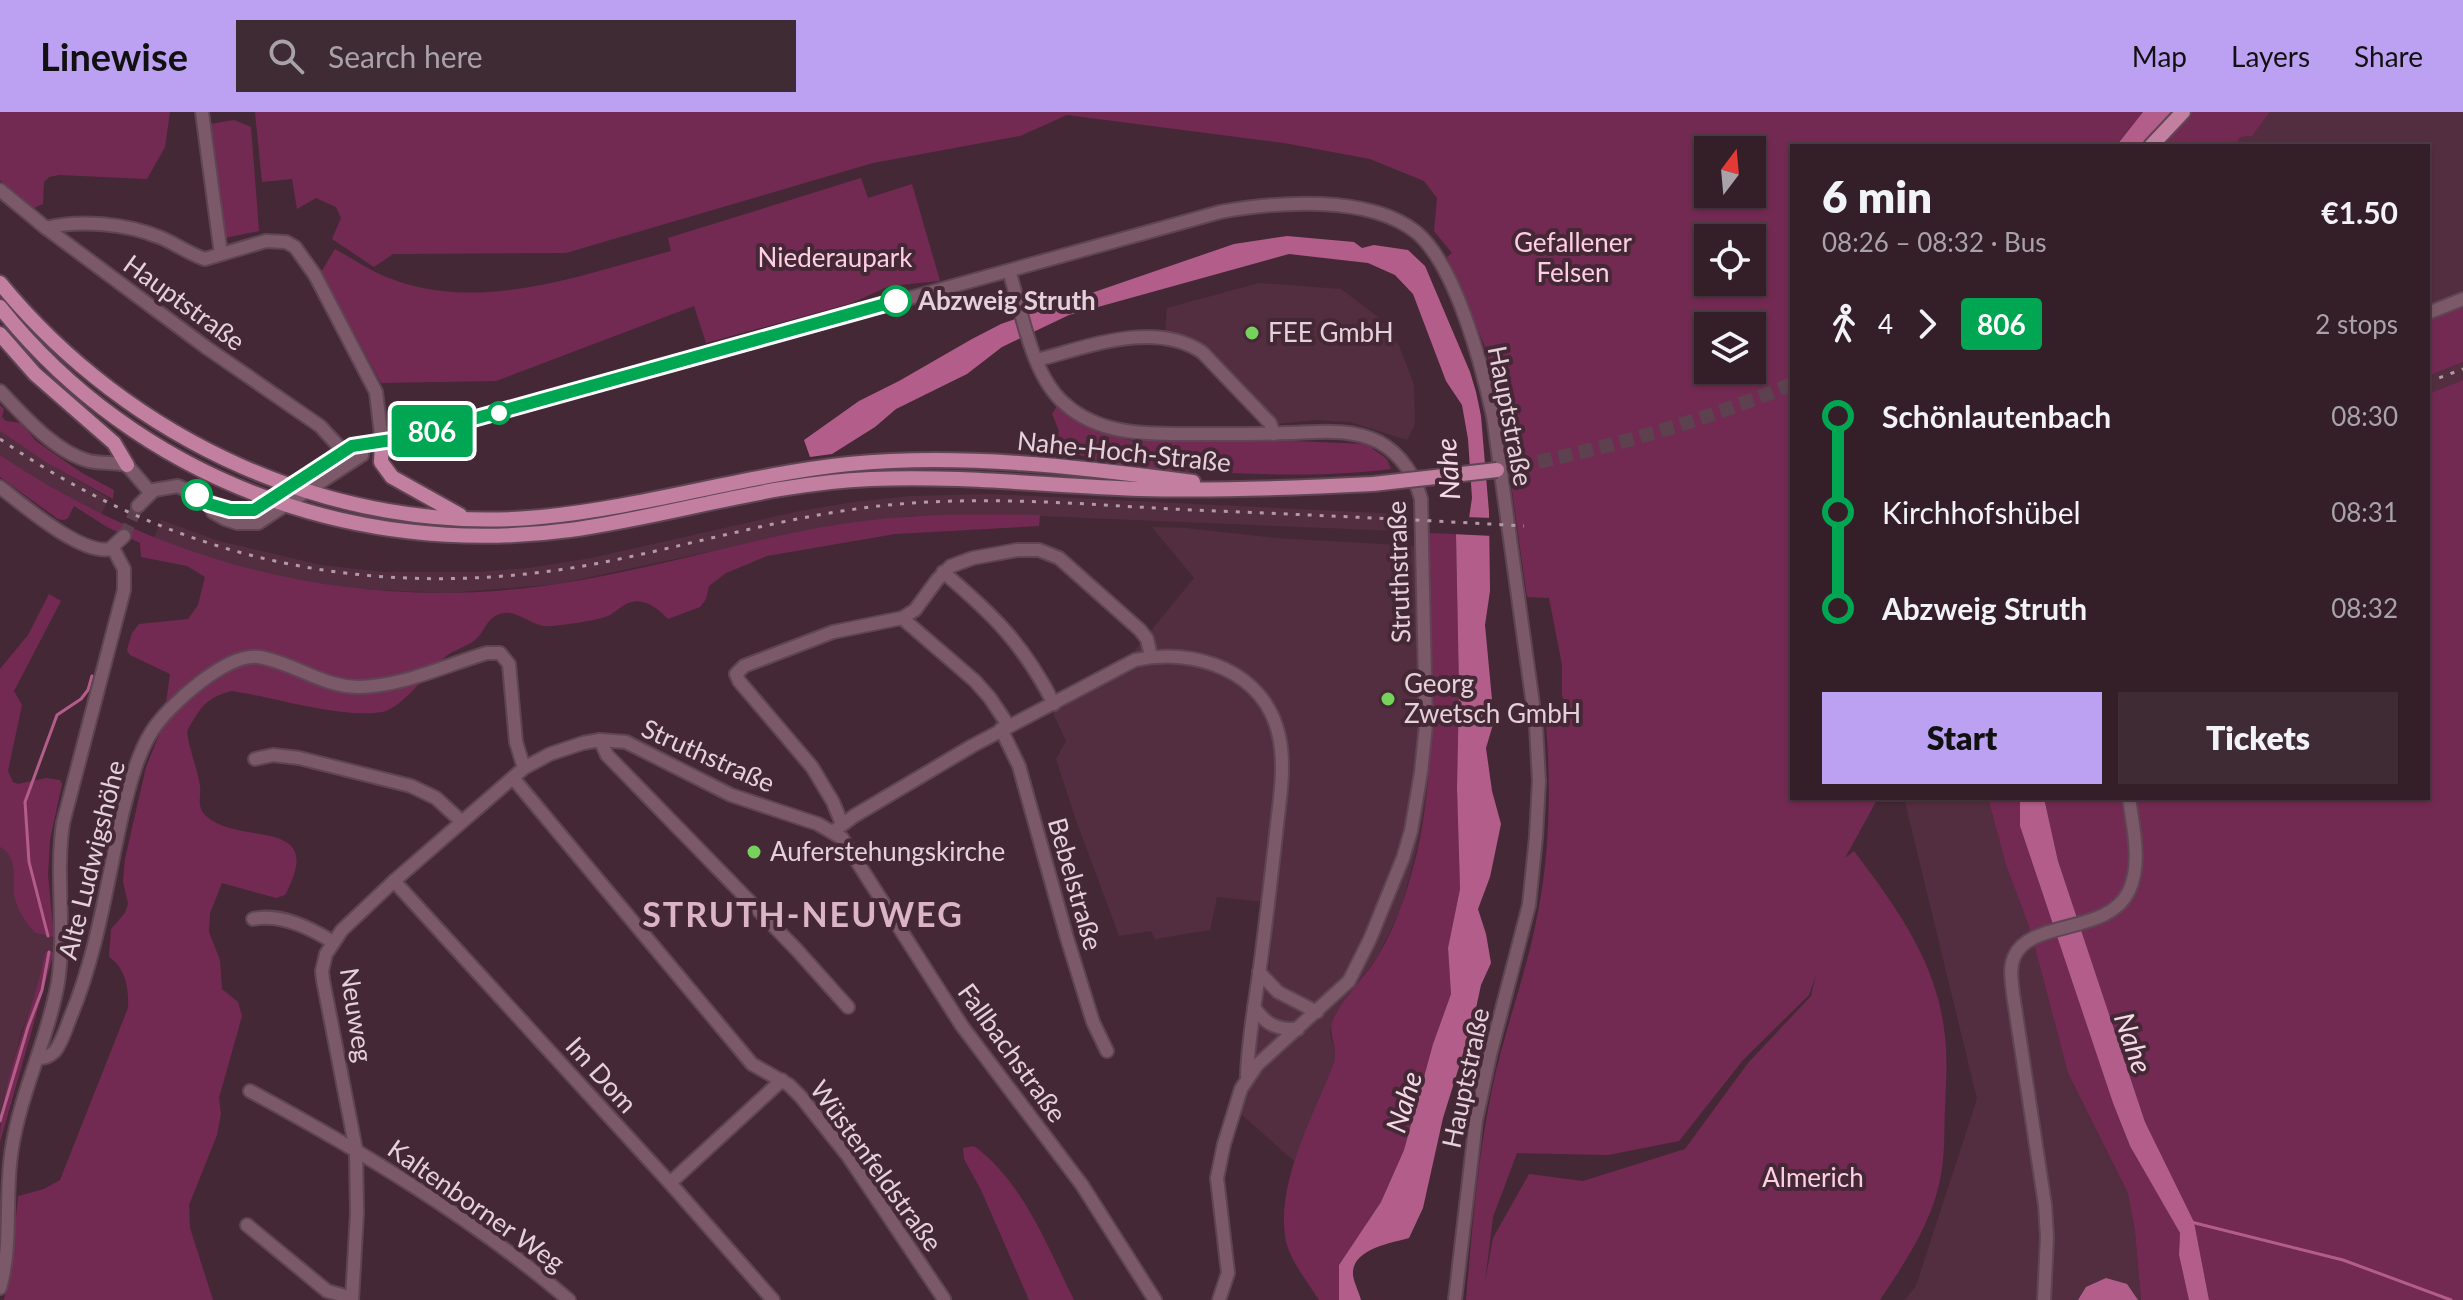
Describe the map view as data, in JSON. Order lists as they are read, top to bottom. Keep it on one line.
{"streets":{"main road":["Nahe-Hoch-Straße"],"street":["Hauptstraße","Struthstraße","Alte Ludwigshöhe","Bebelstraße","Neuweg","Fallbachstraße","Im Dom","Wüstenfeldstraße","Kaltenborner Weg"]},"crossings":[["Hauptstraße","Nahe-Hoch-Straße"],["Hauptstraße","Struthstraße"],["Struthstraße","Neuweg"],["Struthstraße","Fallbachstraße"],["Alte Ludwigshöhe","Neuweg"],["Neuweg","Im Dom"],["Neuweg","Wüstenfeldstraße"],["Neuweg","Kaltenborner Weg"]],"districts":["STRUTH-NEUWEG"],"water":["Nahe"],"parks":["Gefallener Felsen","Niederaupark","Almerich"],"places":["Abzweig Struth","FEE GmbH","Georg Zwetsch GmbH","Auferstehungskirche"],"lines":["bus line 806"],"north":"top","page":{"header":"Linewise","search":"Search here","nav":["Map","Layers","Share"],"on_map":"806","heading":["6 min","08:26 – 08:32 · Bus","€1.50"],"legs":["4","806","2 stops"],"list":[{"name":"Schönlautenbach","value":"08:30"},{"name":"Kirchhofshübel","value":"08:31"},{"name":"Abzweig Struth","value":"08:32"}],"buttons":["Start","Tickets"]}}
